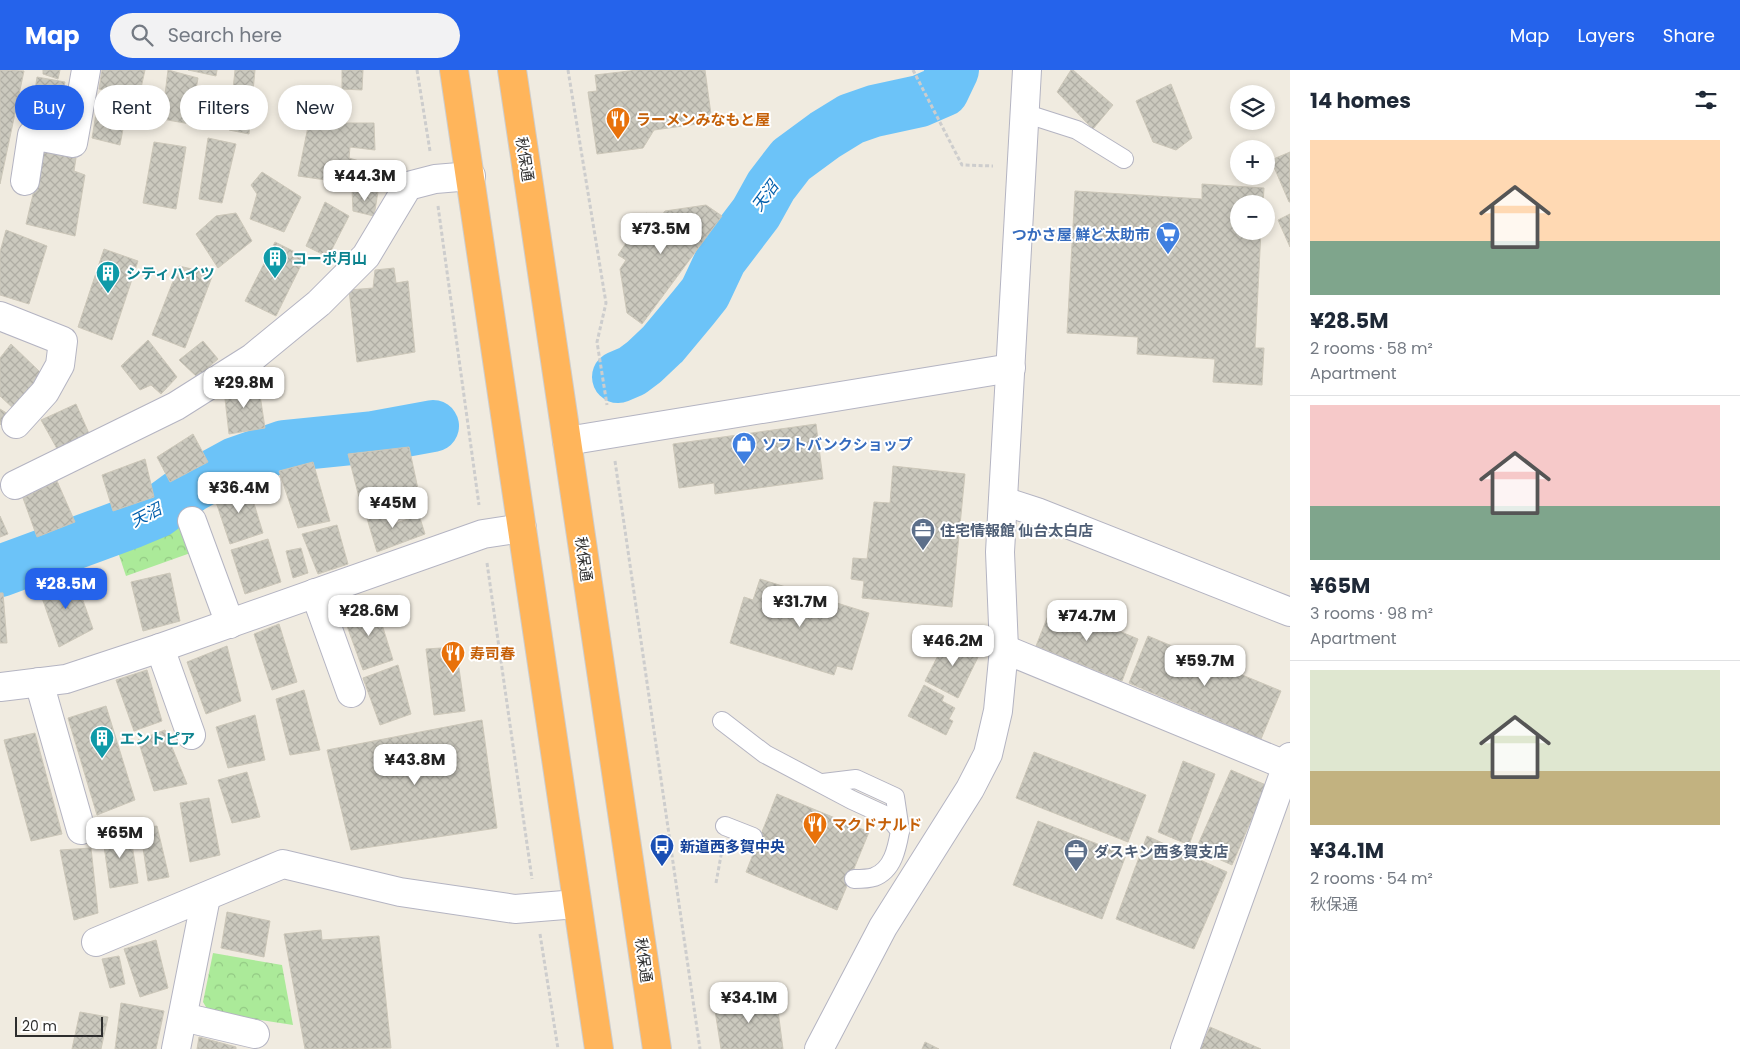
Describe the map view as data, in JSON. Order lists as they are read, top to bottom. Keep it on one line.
{"streets":{"highway":["秋保通"]},"water":["天沼"],"places":{"restaurant":["ラーメンみなもと屋","寿司春","マクドナルド"],"supermarket":["つかさ屋 鮮ど太助市"],"building":["コーポ月山","シティハイツ","エントピア"],"shop":["ソフトバンクショップ"],"office":["住宅情報館 仙台太白店","ダスキン西多賀支店"],"bus stop":["新道西多賀中央"]},"scale_bar":"20 m","page":{"header":"Map","search":"Search here","nav":["Map","Layers","Share"],"heading":"14 homes","map_buttons":["+","−"],"chip":["Buy","Rent","Filters","New"],"list":[{"name":"¥28.5M","note":"2 rooms · 58 m² · Apartment"},{"name":"¥65M","note":"3 rooms · 98 m² · Apartment"},{"name":"¥34.1M","note":"2 rooms · 54 m² · 秋保通"}],"price":["¥44.3M","¥73.5M","¥29.8M","¥36.4M","¥45M","¥28.5M","¥31.7M","¥28.6M","¥74.7M","¥46.2M","¥59.7M","¥43.8M","¥65M","¥34.1M"],"scale":"20 m"}}
